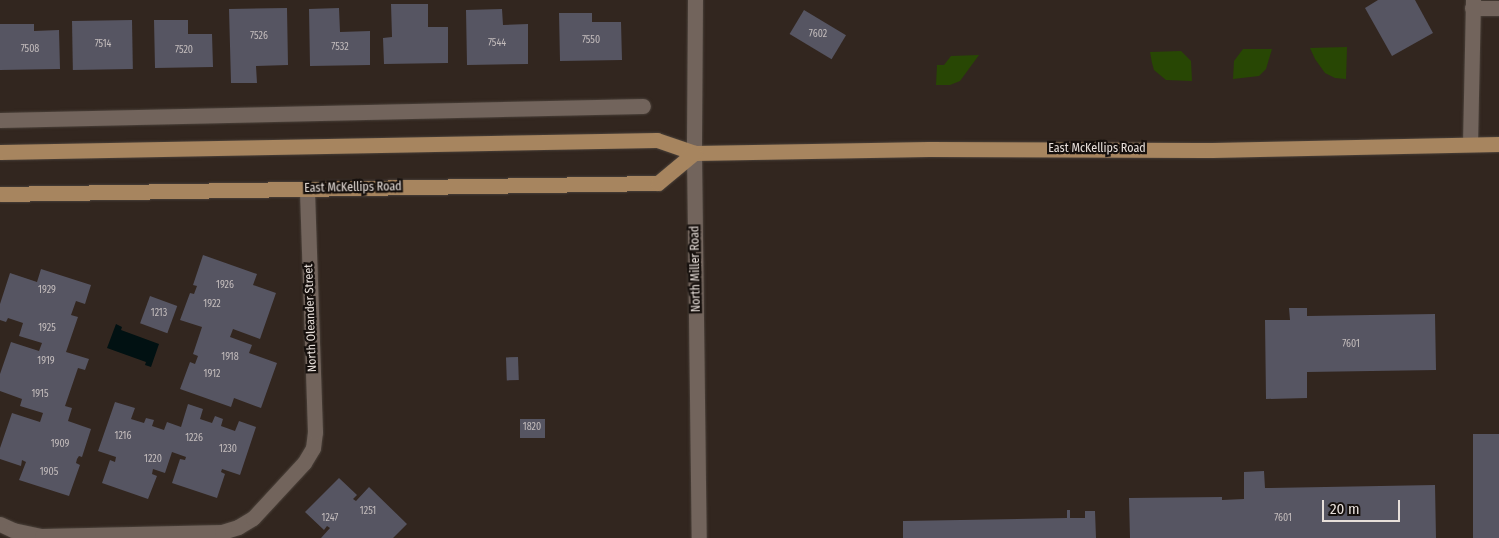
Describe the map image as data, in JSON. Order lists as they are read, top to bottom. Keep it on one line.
{"streets":{"main road":["East McKellips Road"],"street":["North Miller Road","North Oleander Street"]},"crossings":[["East McKellips Road","North Miller Road"],["East McKellips Road","North Oleander Street"]],"house_numbers":["7602","7526","7550","7544","7514","7532","7508","7520","1926","1929","1922","1213","1925","7601","1918","1919","1912","1915","1820","1216","1226","1909","1230","1220","1905","1251","1247","7601"],"scale_bar":"20 m"}
